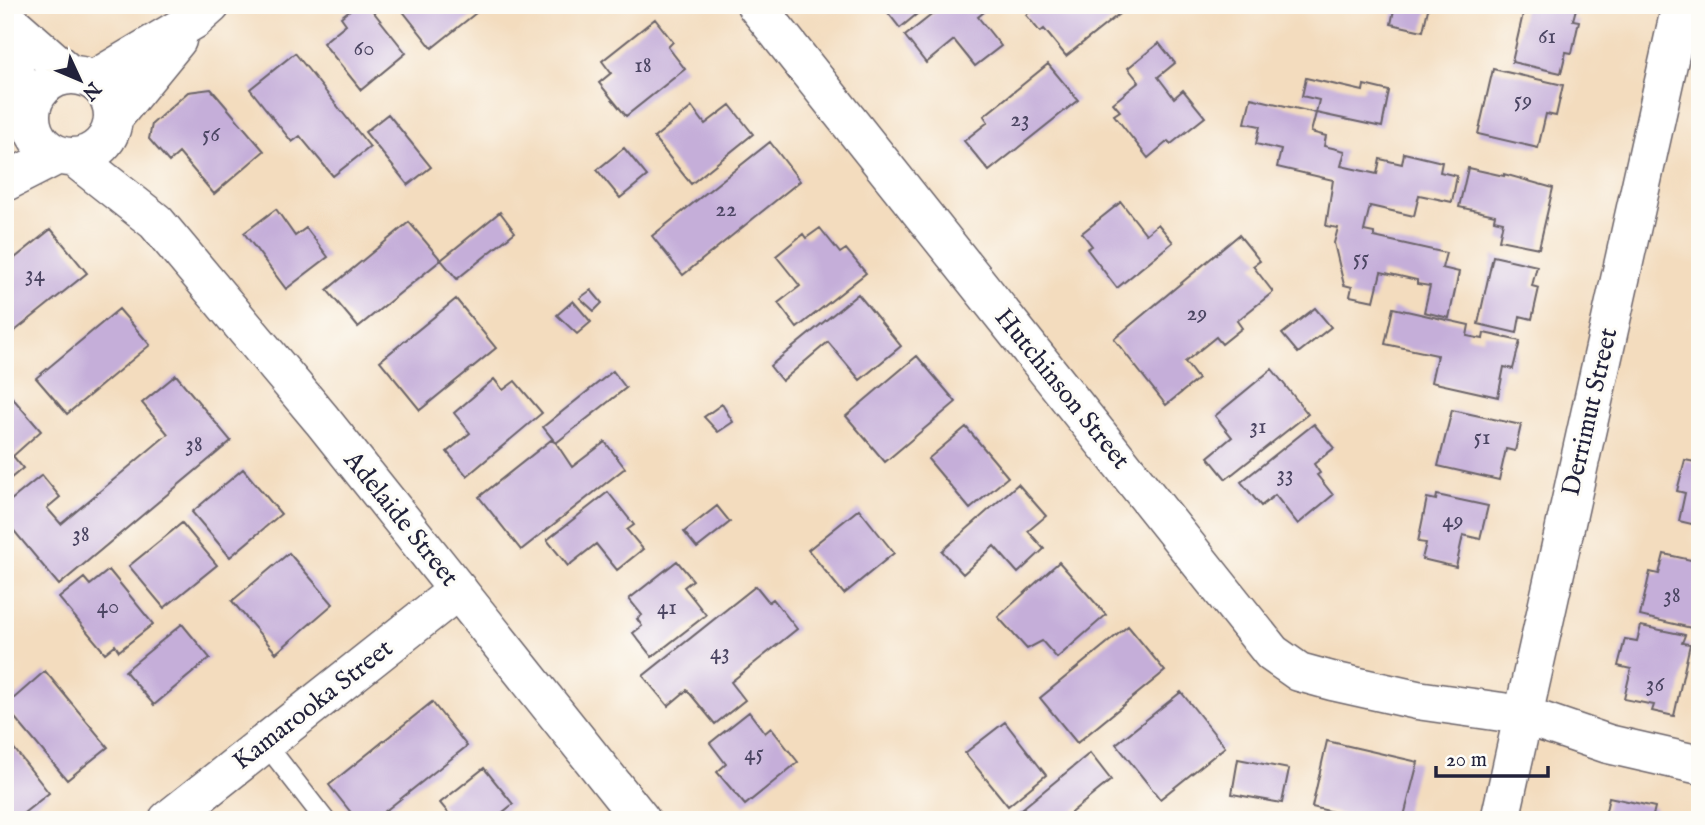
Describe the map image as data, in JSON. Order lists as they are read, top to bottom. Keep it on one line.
{"streets":{"street":["Hutchinson Street","Derrimut Street","Adelaide Street","Kamarooka Street"]},"crossings":[["Hutchinson Street","Derrimut Street"],["Adelaide Street","Kamarooka Street"]],"house_numbers":["61","60","18","59","23","56","22","55","34","29","31","51","38","33","49","38","38","40","41","43","36","45"],"scale_bar":"20 m","north":"bottom right"}
